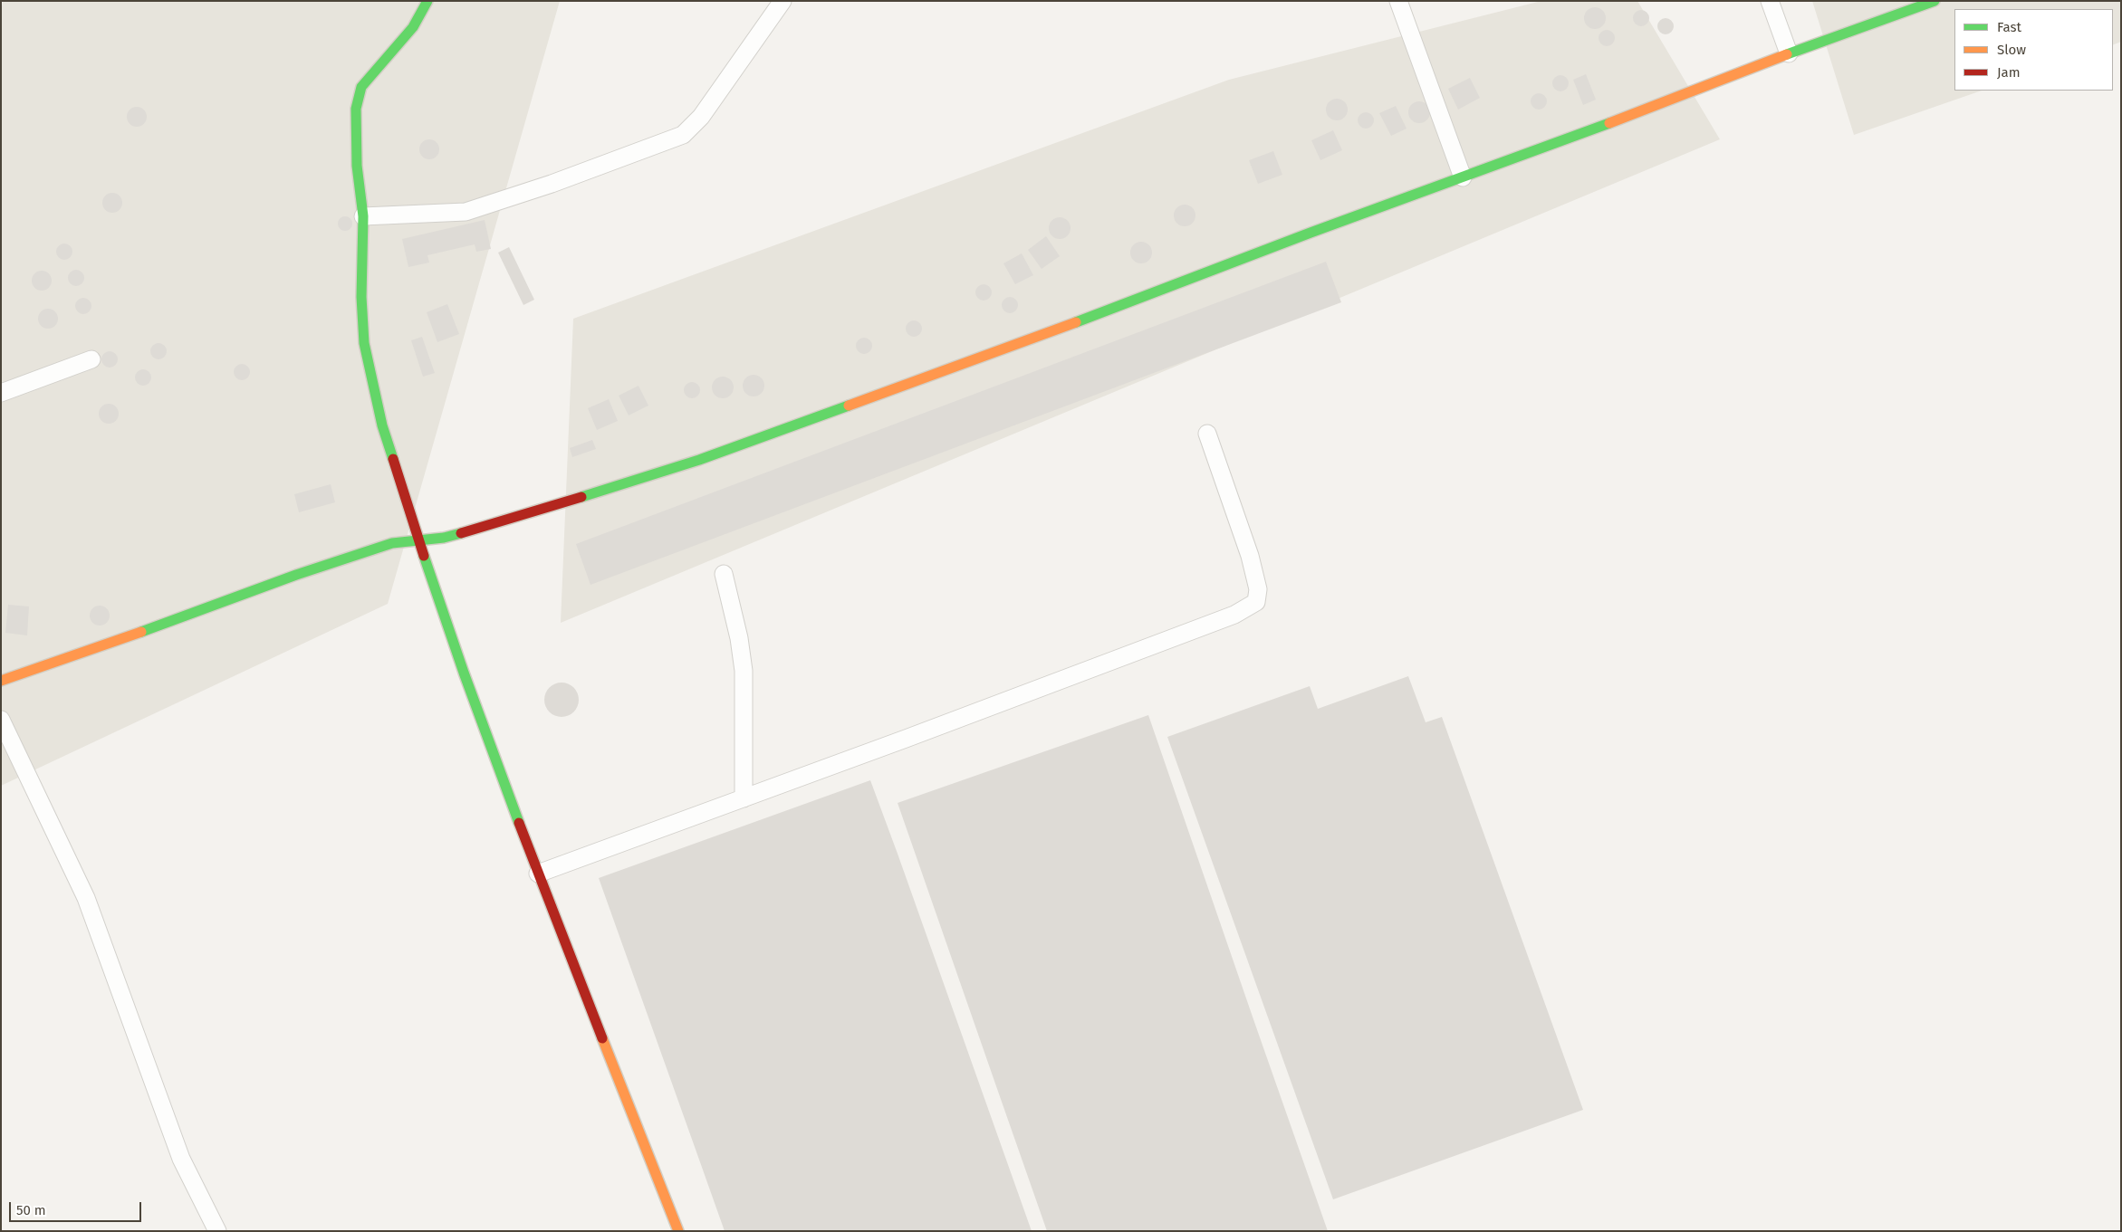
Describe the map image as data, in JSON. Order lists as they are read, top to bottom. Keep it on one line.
{"legend":["Fast","Slow","Jam"],"scale_bar":"50 m"}
